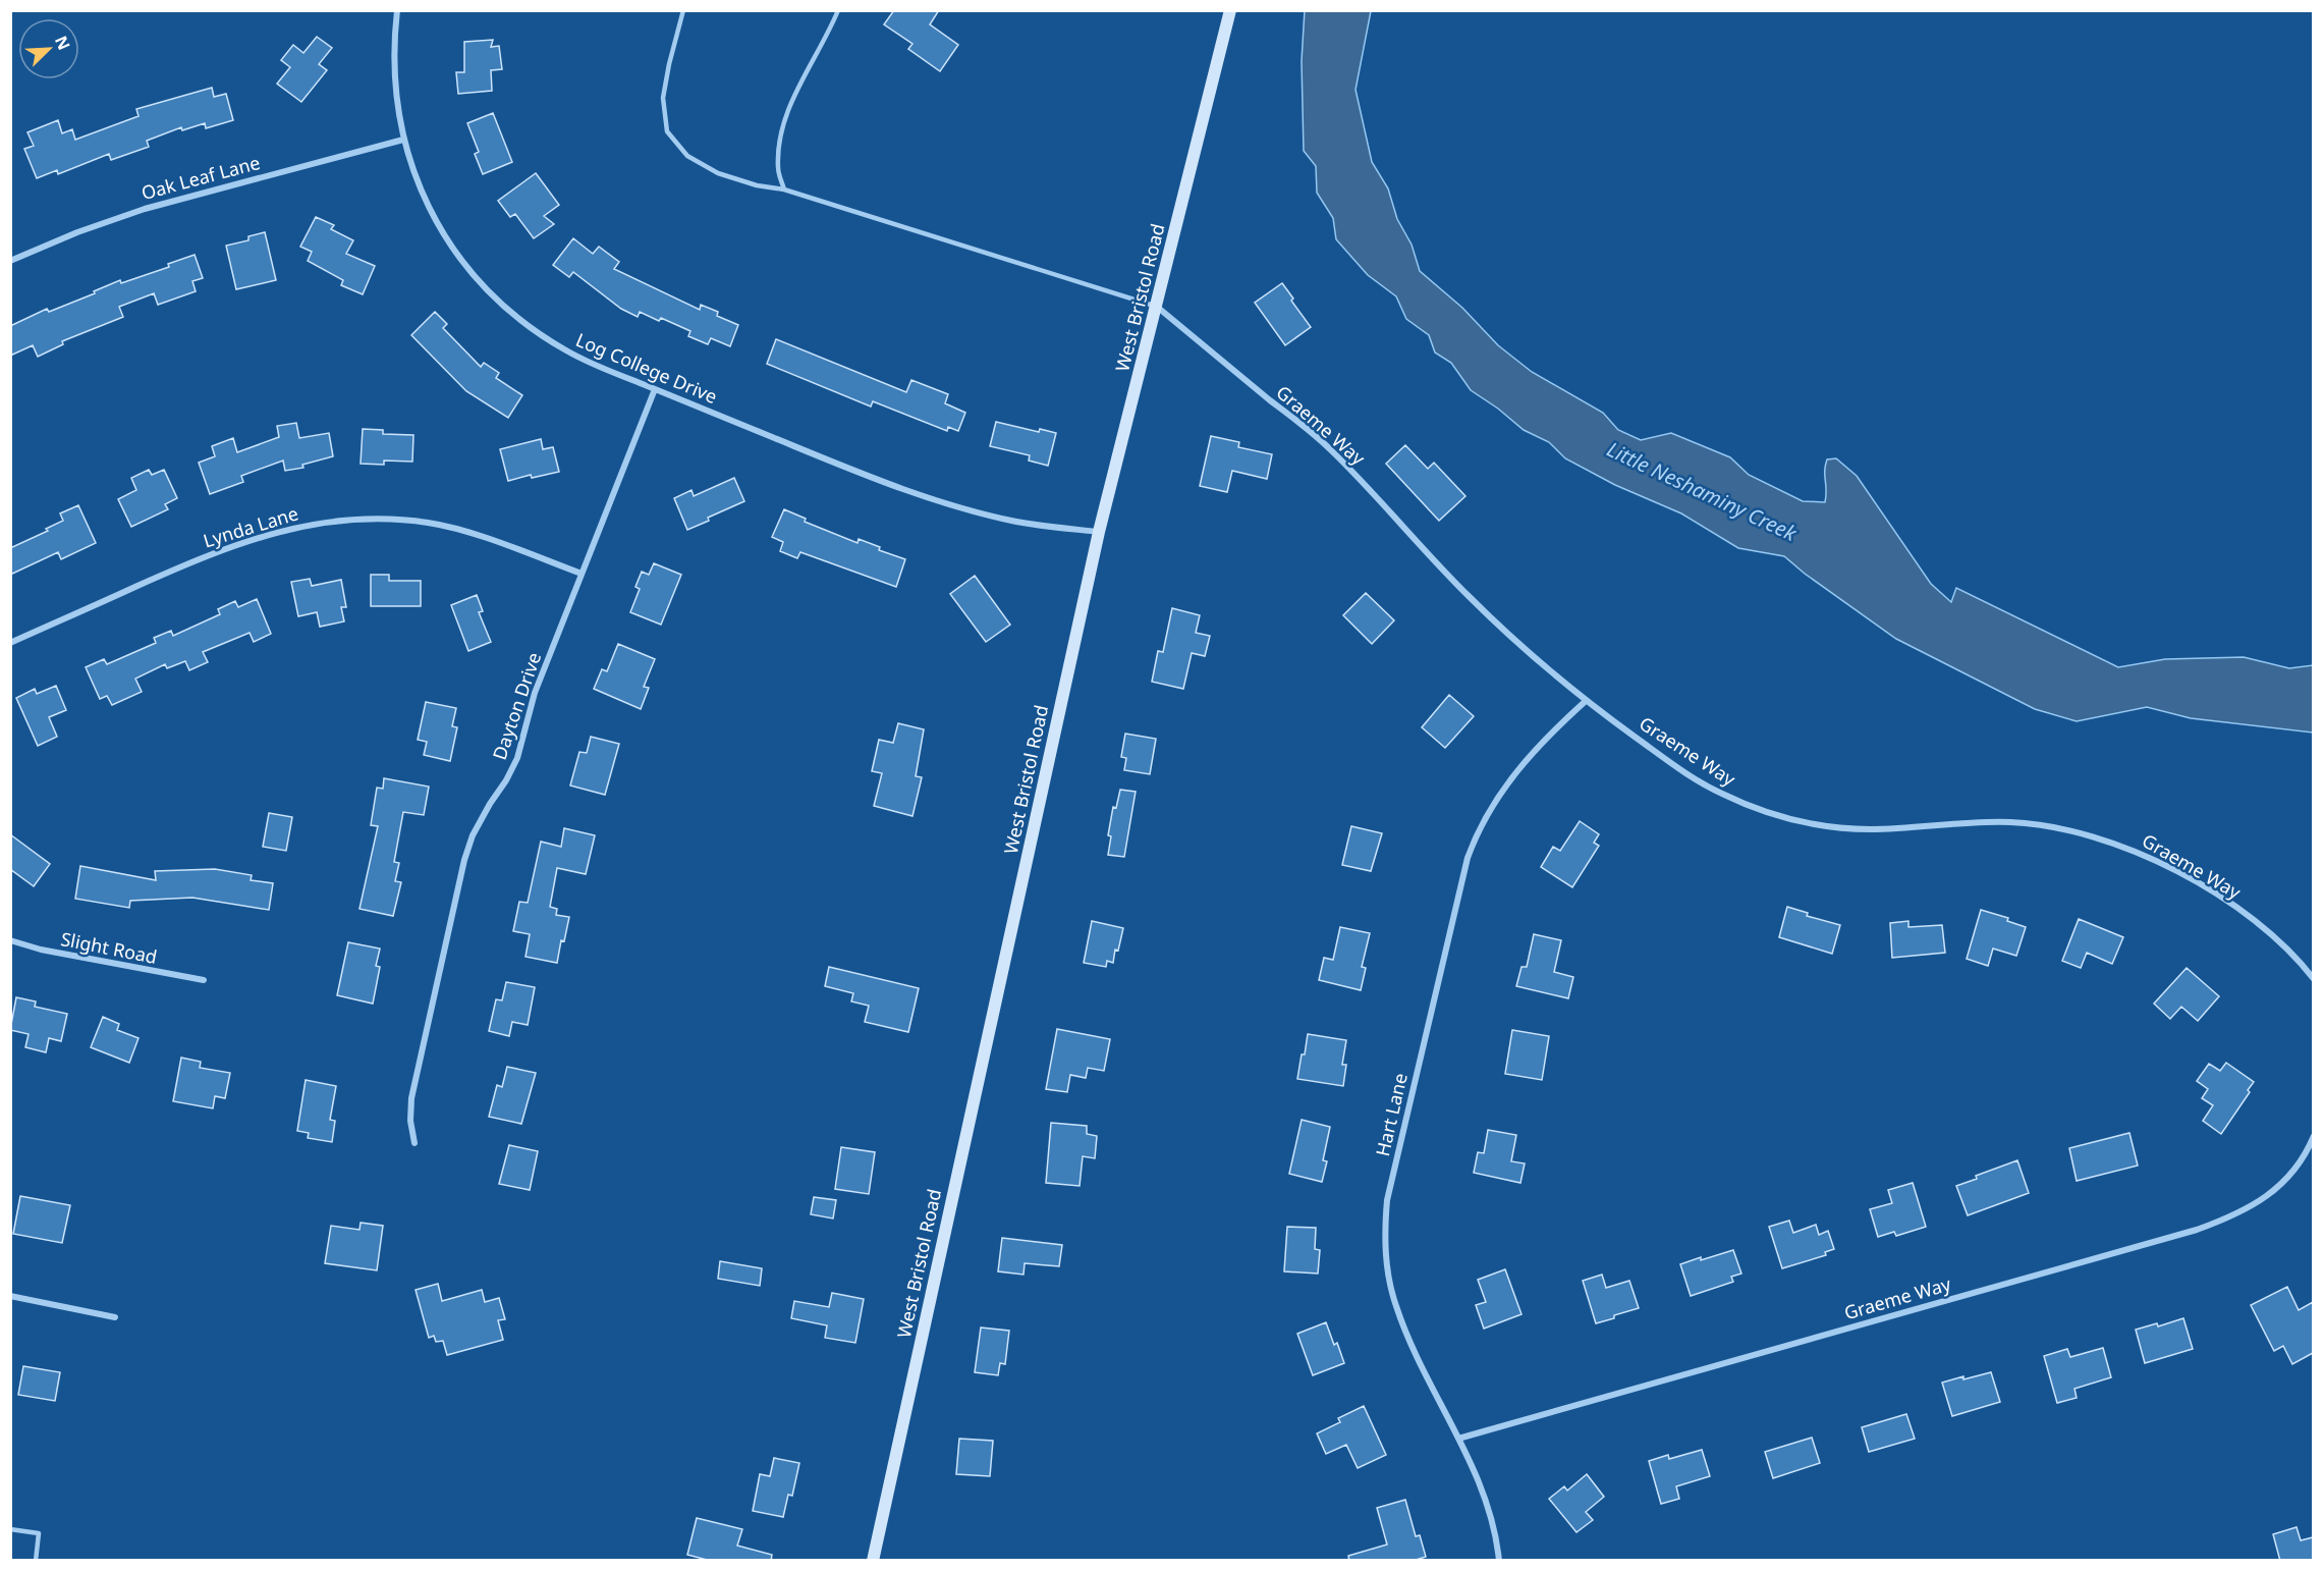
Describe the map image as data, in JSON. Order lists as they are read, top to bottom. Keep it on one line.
{"streets":{"main road":["West Bristol Road"],"street":["Oak Leaf Lane","Log College Drive","Graeme Way","Lynda Lane","Dayton Drive","Slight Road","Hart Lane"]},"crossings":[["Oak Leaf Lane","Log College Drive"],["West Bristol Road","Log College Drive"],["West Bristol Road","Graeme Way"],["Log College Drive","Dayton Drive"],["Graeme Way","Hart Lane"],["Lynda Lane","Dayton Drive"]],"water":["Little Neshaminy Creek"],"north":"top right"}
